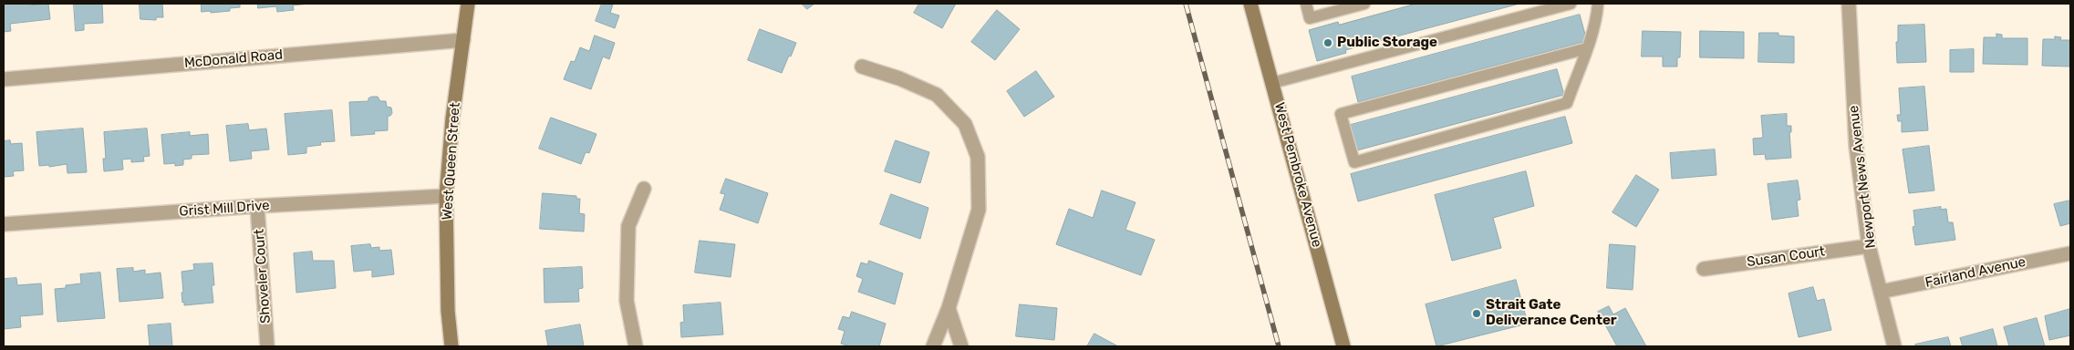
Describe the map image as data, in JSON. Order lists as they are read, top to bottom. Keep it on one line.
{"streets":{"main road":["West Queen Street","West Pembroke Avenue"],"street":["McDonald Road","Newport News Avenue","Grist Mill Drive","Susan Court","Fairland Avenue","Shoveler Court"]},"crossings":[["McDonald Road","West Queen Street"],["West Queen Street","Grist Mill Drive"],["Newport News Avenue","Susan Court"],["Newport News Avenue","Fairland Avenue"],["Grist Mill Drive","Shoveler Court"]],"places":["Public Storage","Strait Gate Deliverance Center"]}
